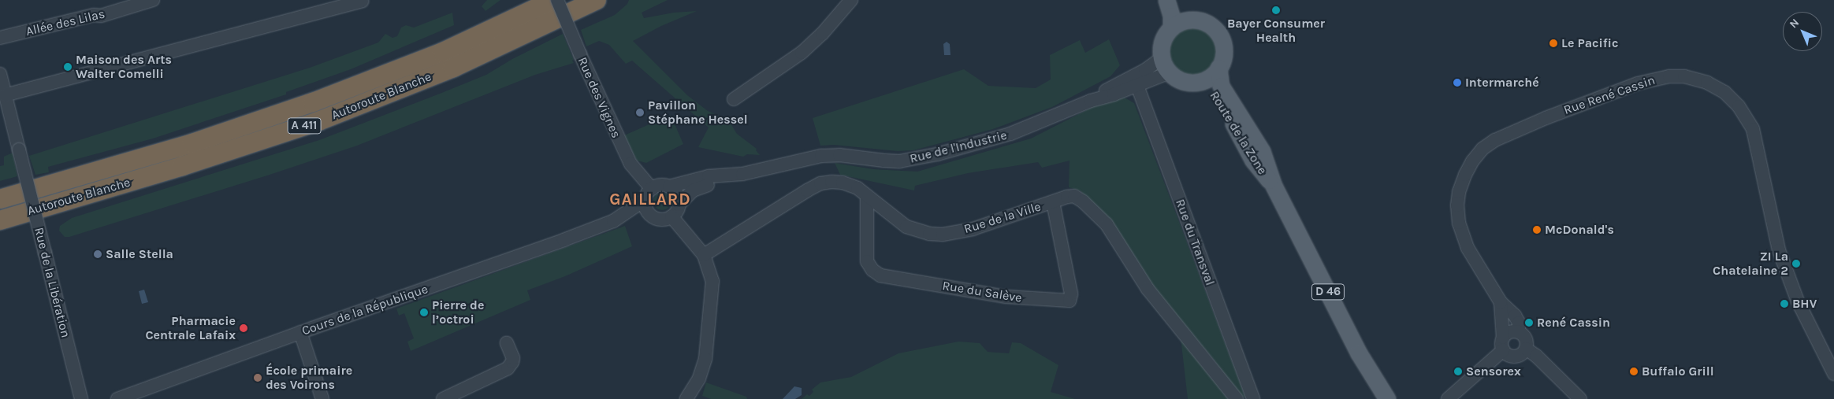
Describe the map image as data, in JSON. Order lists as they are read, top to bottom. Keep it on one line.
{"streets":{"highway":["Autoroute Blanche","A 411"],"main road":["Route de la Zone","D 46"],"street":["Allée des Lilas","Rue René Cassin","Rue des Vignes","Rue de l'Industrie","Rue de la Ville","Rue du Transval","Rue de la Libération","Rue du Salève","Cours de la République"]},"crossings":[["Rue des Vignes","Rue de l'Industrie"],["Rue des Vignes","Cours de la République"],["Route de la Zone","Rue de l'Industrie"],["Rue de l'Industrie","Rue du Transval"],["Rue de l'Industrie","Cours de la République"],["Rue de la Ville","Rue du Salève"]],"districts":["GAILLARD"],"places":["Bayer Consumer Health","Le Pacific","Maison des Arts Walter Comelli","Intermarché","Pavillon Stéphane Hessel","McDonald's","Salle Stella","ZI La Chatelaine 2","BHV","Pierre de l’octroi","René Cassin","Pharmacie Centrale Lafaix","Sensorex","Buffalo Grill","École primaire des Voirons"],"north":"top left"}
